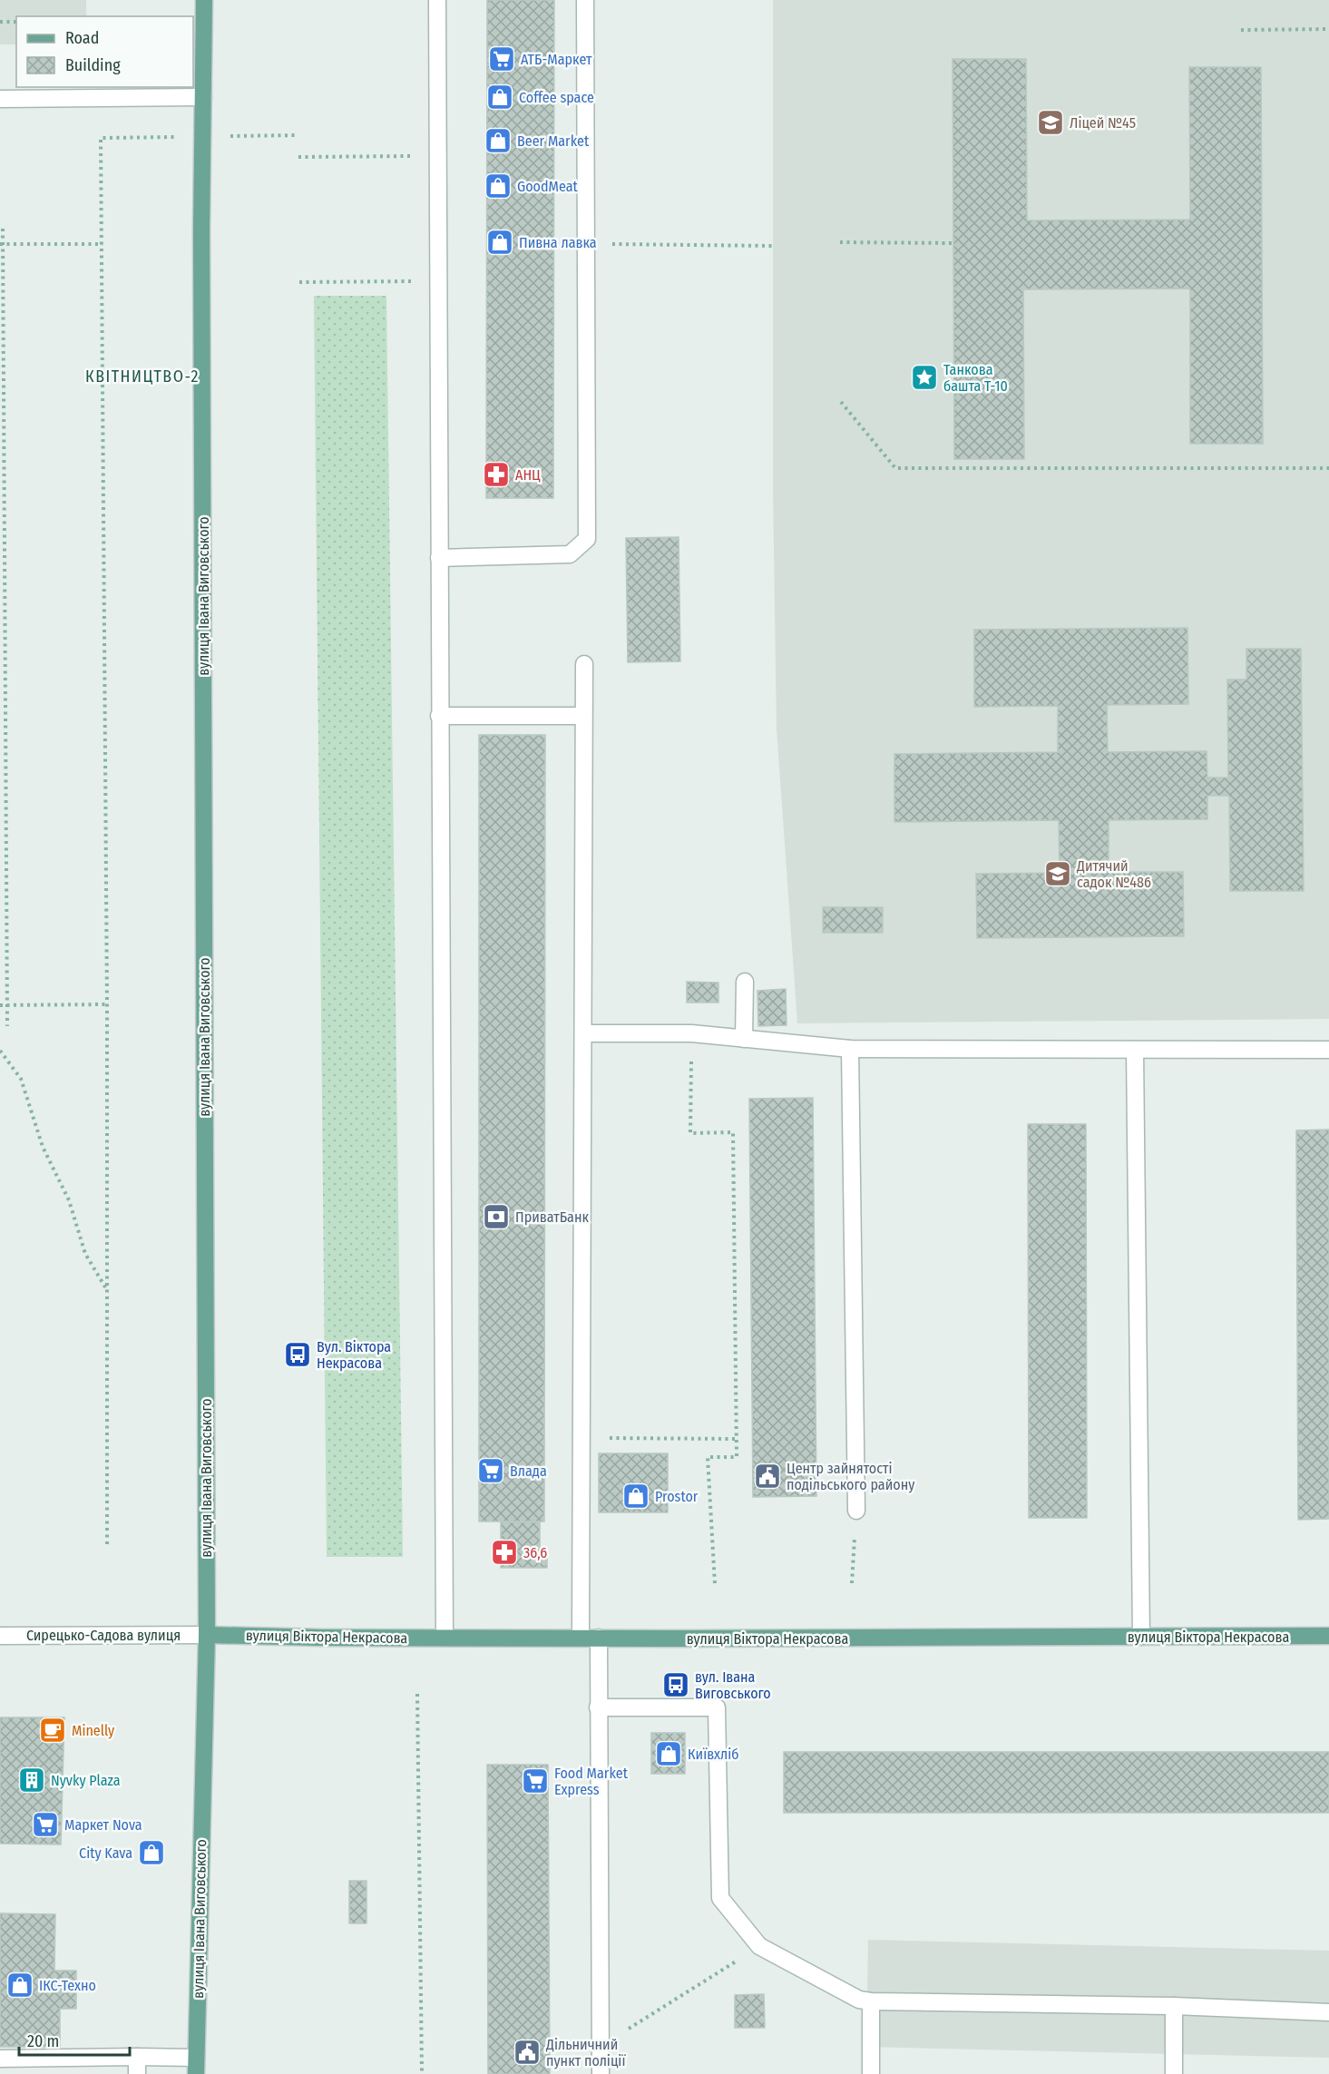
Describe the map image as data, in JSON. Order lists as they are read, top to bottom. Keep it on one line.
{"streets":{"main road":["вулиця Івана Виговського","вулиця Віктора Некрасова"],"street":["Сирецько-Садова вулиця"]},"crossings":[["вулиця Івана Виговського","Сирецько-Садова вулиця"],["вулиця Івана Виговського","вулиця Віктора Некрасова"],["Сирецько-Садова вулиця","вулиця Віктора Некрасова"]],"districts":["КВІТНИЦТВО-2"],"places":{"supermarket":["АТБ-Маркет","Влада","Food Market Express","Маркет Nova"],"shop":["Coffee space","Beer Market","GoodMeat","Пивна лавка","Prostor","Київхліб","City Kava","ІКС-Техно"],"school or university":["Ліцей №45","Дитячий садок №486"],"place":["Танкова башта Т-10"],"pharmacy":["АНЦ","36,6"],"bank":["ПриватБанк"],"bus stop":["Вул. Віктора Некрасова","вул. Івана Виговського"],"public building":["Центр зайнятості подільського району","Дільничний пункт поліції"],"cafe":["Minelly"],"building":["Nyvky Plaza"]},"legend":["Road","Building"],"scale_bar":"20 m"}
